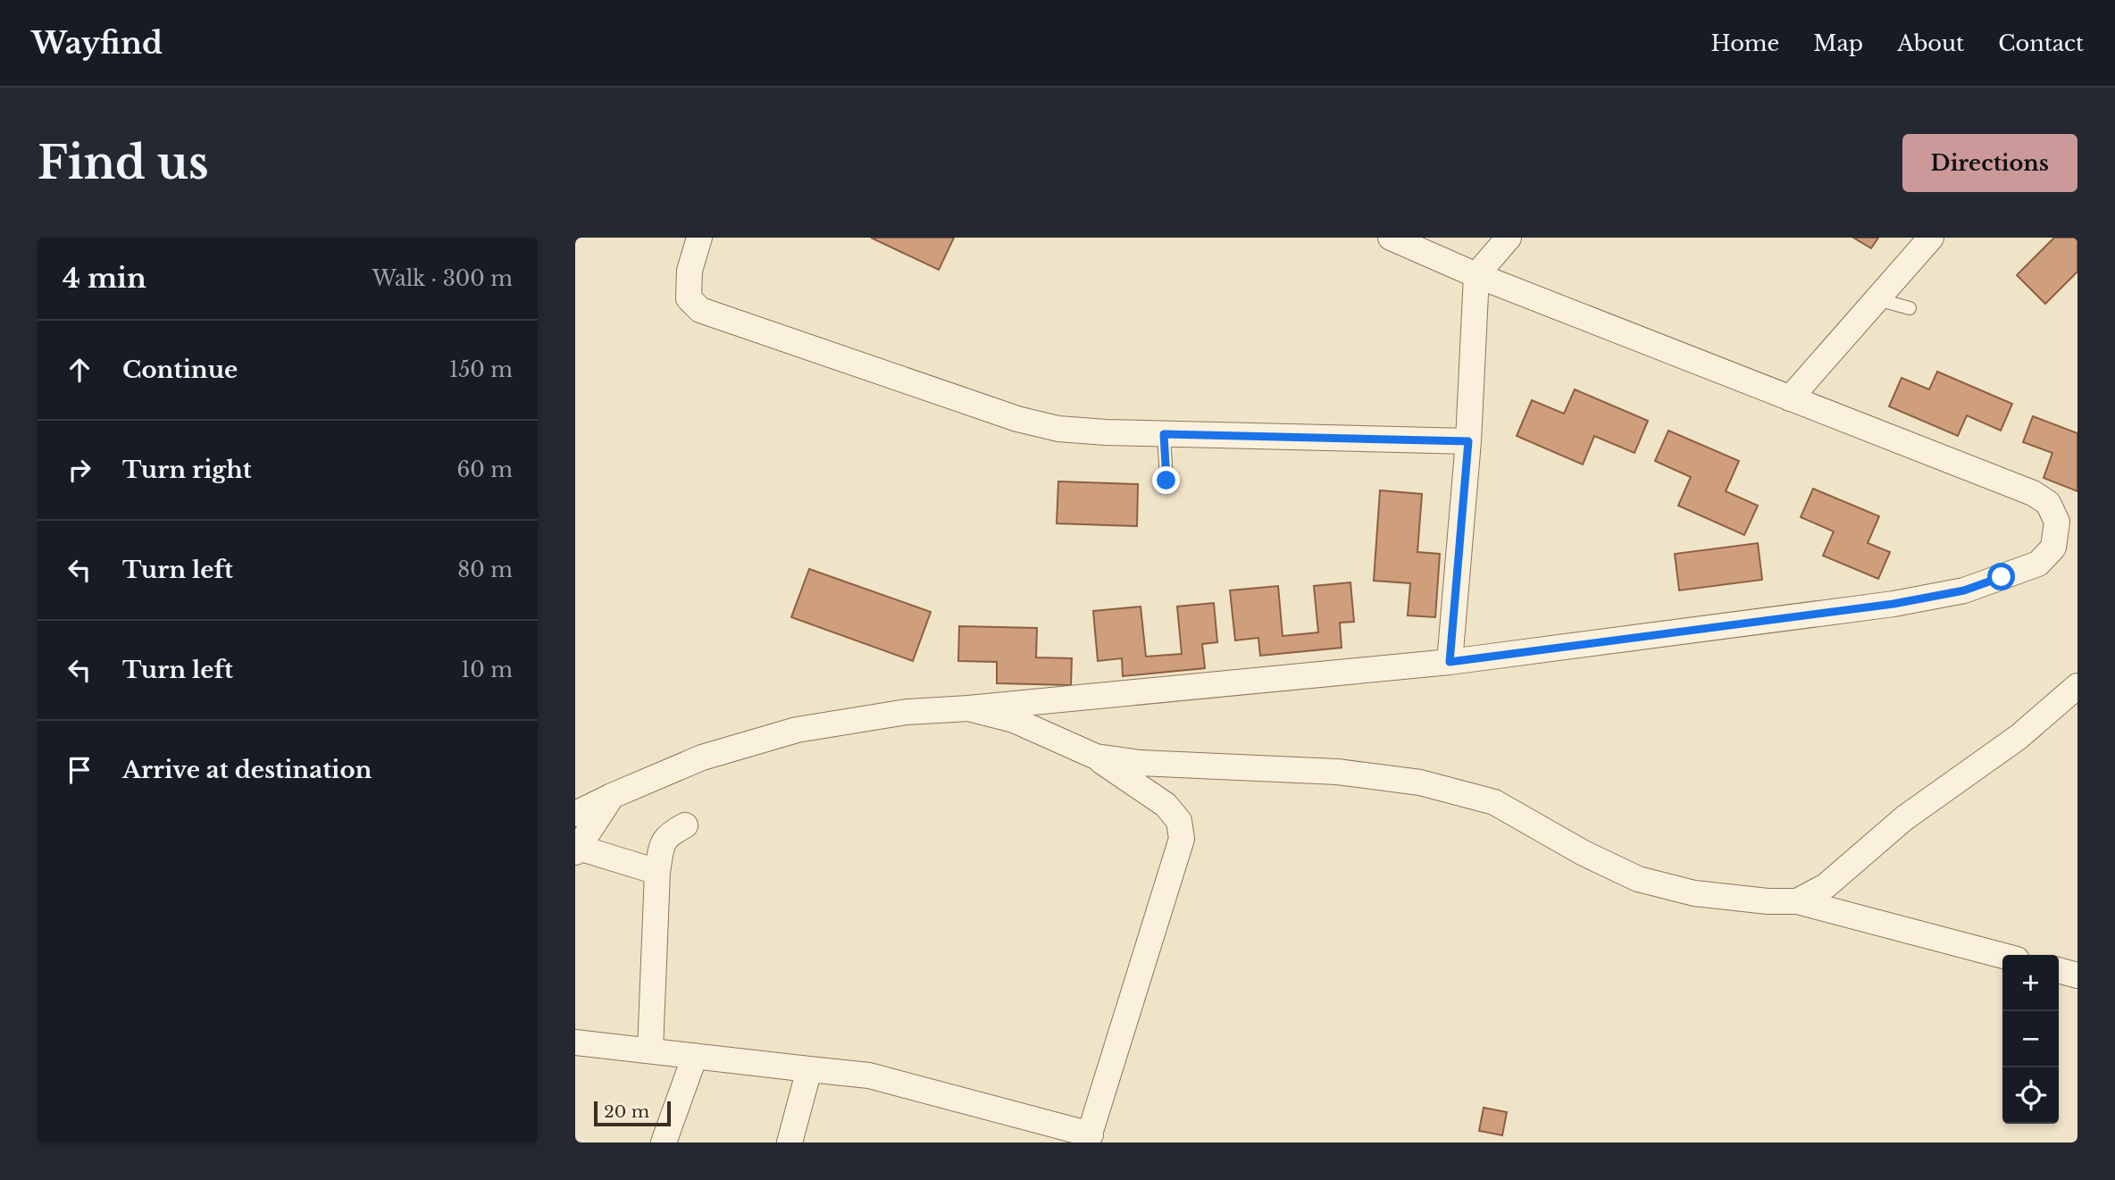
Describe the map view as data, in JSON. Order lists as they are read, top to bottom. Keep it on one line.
{"scale_bar":"20 m","page":{"header":"Wayfind","nav":["Home","Map","About","Contact"],"buttons":"Directions","title":"Find us","heading":["4 min","Walk · 300 m"],"list":[["Continue","150 m"],["Turn right","60 m"],["Turn left","80 m"],["Turn left","10 m"],"Arrive at destination"],"map_buttons":["+","−"],"scale":"20 m"}}
